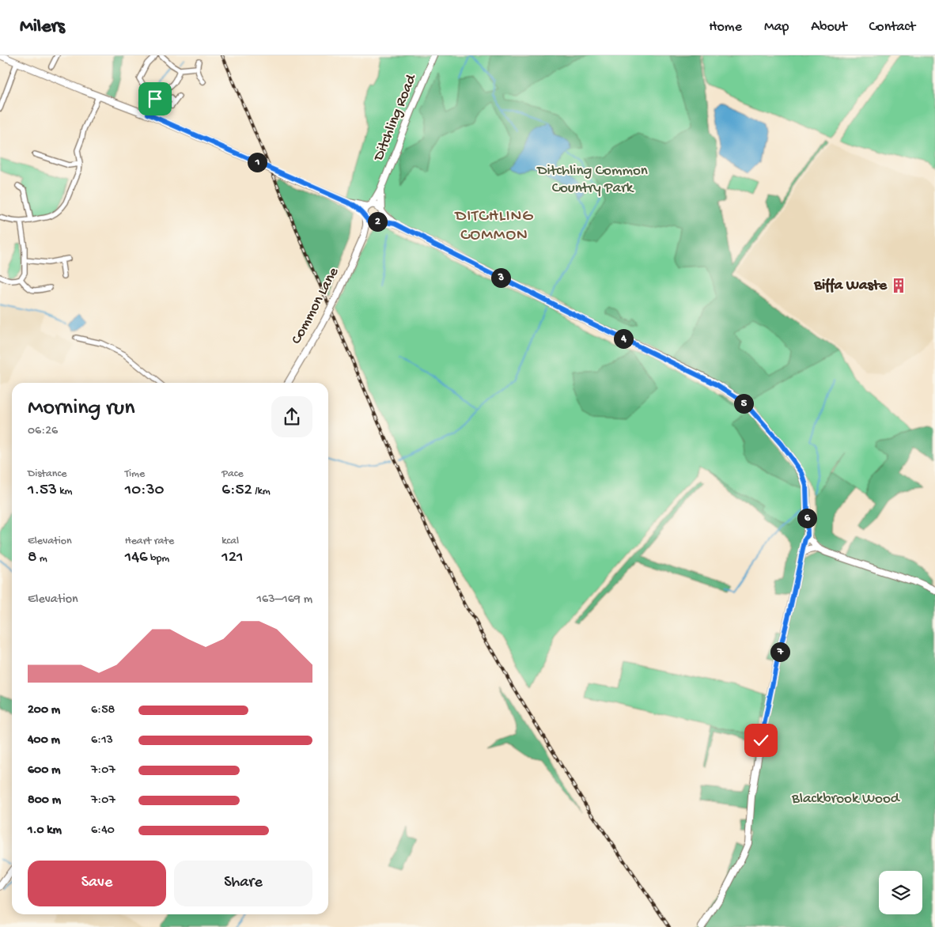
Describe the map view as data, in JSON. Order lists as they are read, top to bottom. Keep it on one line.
{"streets":{"street":["Ditchling Road","Common Lane"]},"crossings":[["Ditchling Road","Common Lane"]],"districts":["DITCHLING COMMON"],"parks":["Ditchling Common Country Park","Blackbrook Wood"],"places":{"building":["Biffa Waste"]},"page":{"header":"Milers","nav":["Home","Map","About","Contact"],"pins":["1","2","3","4","5","6","7"],"heading":["Morning run","06:26"],"stats":[["Distance","1.53 km"],["Time","10:30"],["Pace","6:52 /km"],["Elevation","8 m"],["Heart rate","146 bpm"],["kcal","121"]],"chart":["Elevation","163–169 m"],"list":[{"name":"200 m","note":"6:58"},{"name":"400 m","note":"6:13"},{"name":"600 m","note":"7:07"},{"name":"800 m","note":"7:07"},{"name":"1.0 km","note":"6:40"}],"buttons":["Save","Share"]}}
